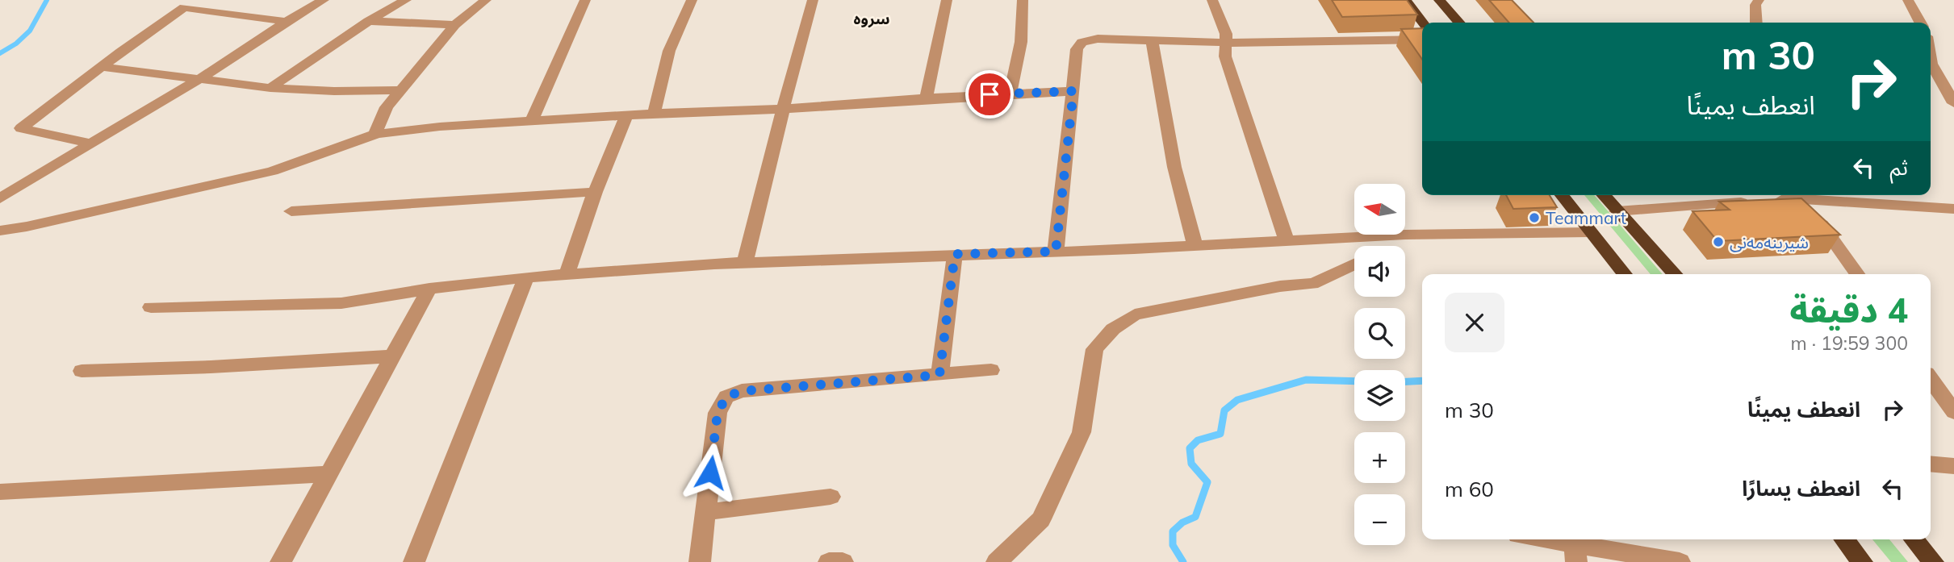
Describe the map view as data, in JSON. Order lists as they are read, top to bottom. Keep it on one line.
{"districts":["سروە"],"places":["Teammart","شیرینەمەنی"],"north":"left","page":{"turn":["30 m","انعطف يمينًا"],"then":"ثم","map_buttons":["+","−"],"heading":["4 دقيقة","300 m · 19:59"],"list":[{"name":"انعطف يمينًا","value":"30 m"},{"name":"انعطف يسارًا","value":"60 m"}]}}
